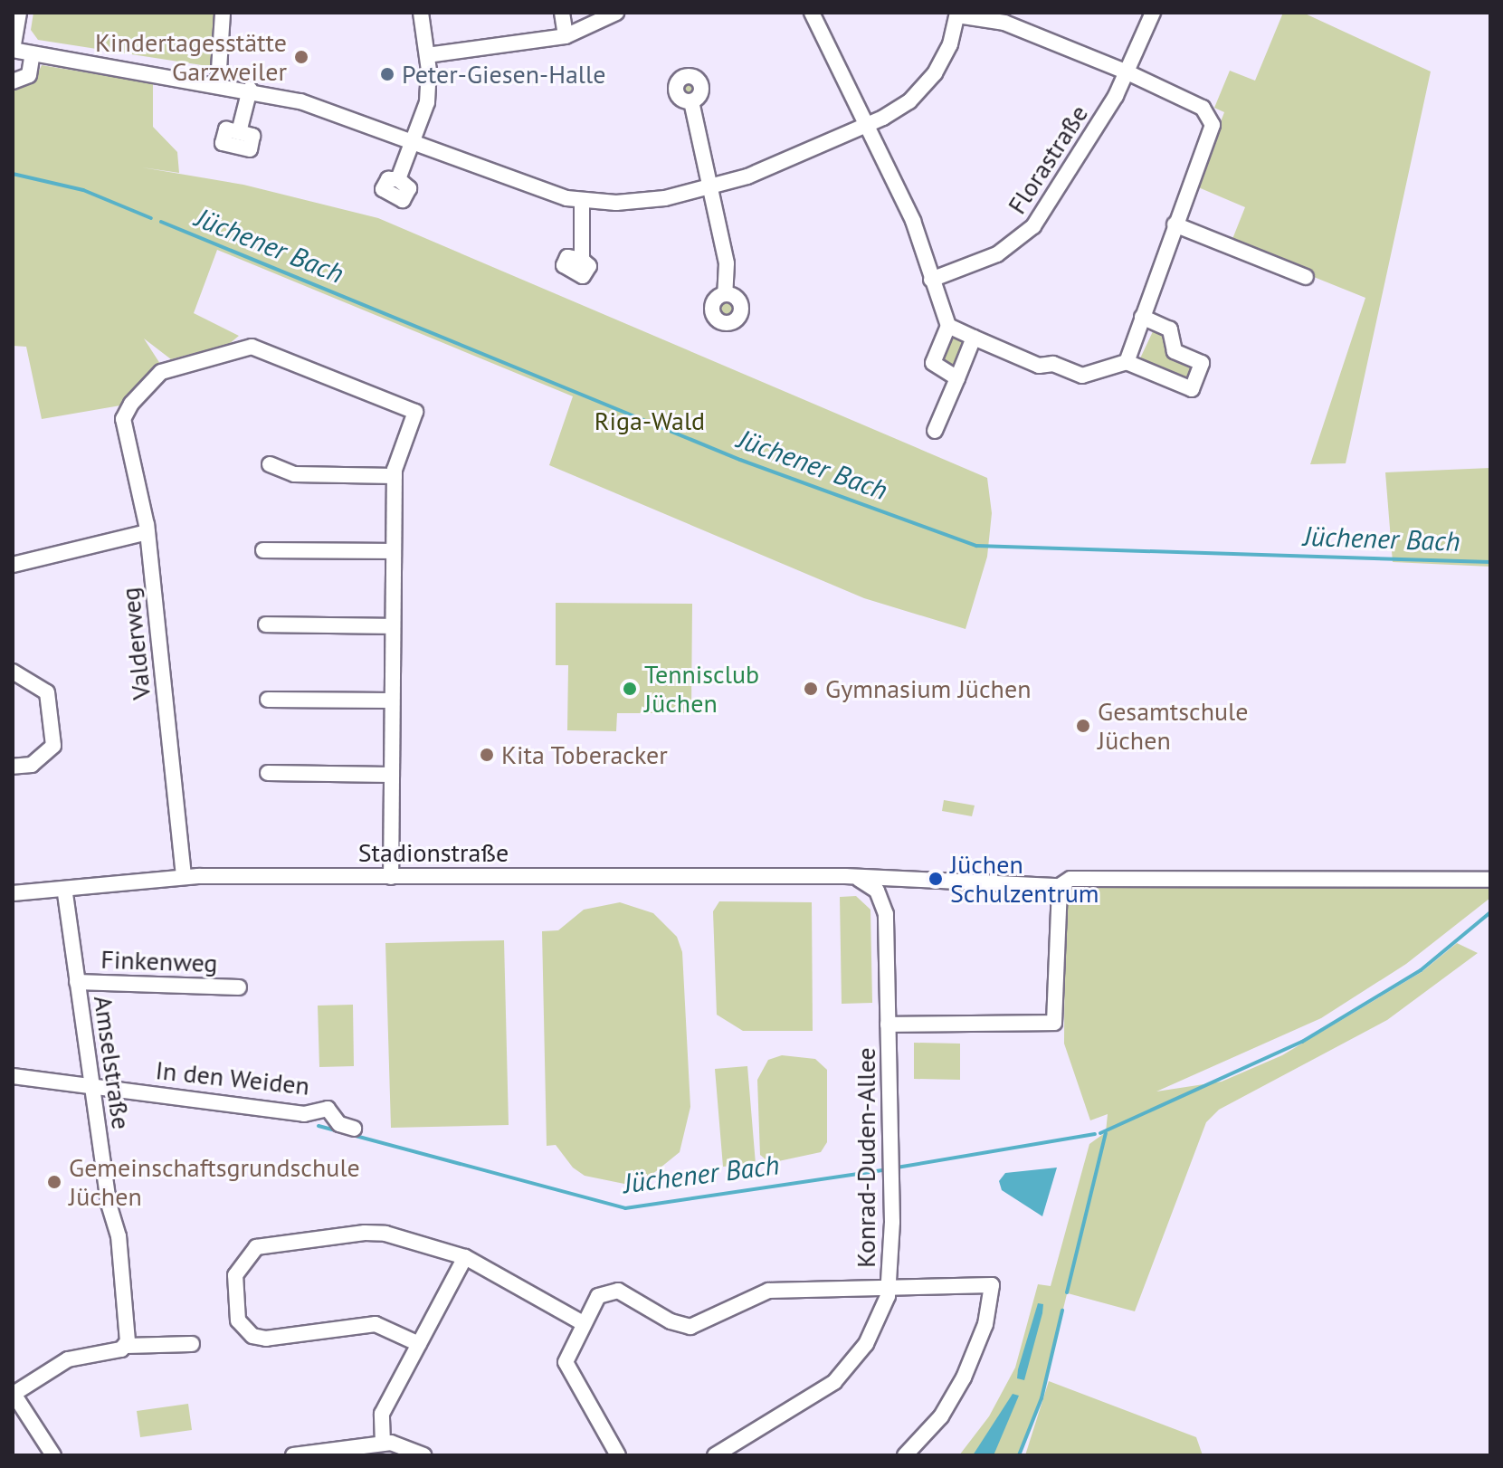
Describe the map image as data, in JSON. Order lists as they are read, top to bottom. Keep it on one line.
{"streets":{"street":["Florastraße","Valderweg","Stadionstraße","Finkenweg","Amselstraße","In den Weiden","Konrad-Duden-Allee"]},"crossings":[["Valderweg","Stadionstraße"],["Stadionstraße","Amselstraße"],["Finkenweg","Amselstraße"],["Amselstraße","In den Weiden"]],"water":["Jüchener Bach"],"parks":["Riga-Wald"],"places":["Kindertagesstätte Garzweiler","Peter-Giesen-Halle","Tennisclub Jüchen","Gymnasium Jüchen","Gesamtschule Jüchen","Kita Toberacker","Jüchen Schulzentrum","Gemeinschaftsgrundschule Jüchen"]}
